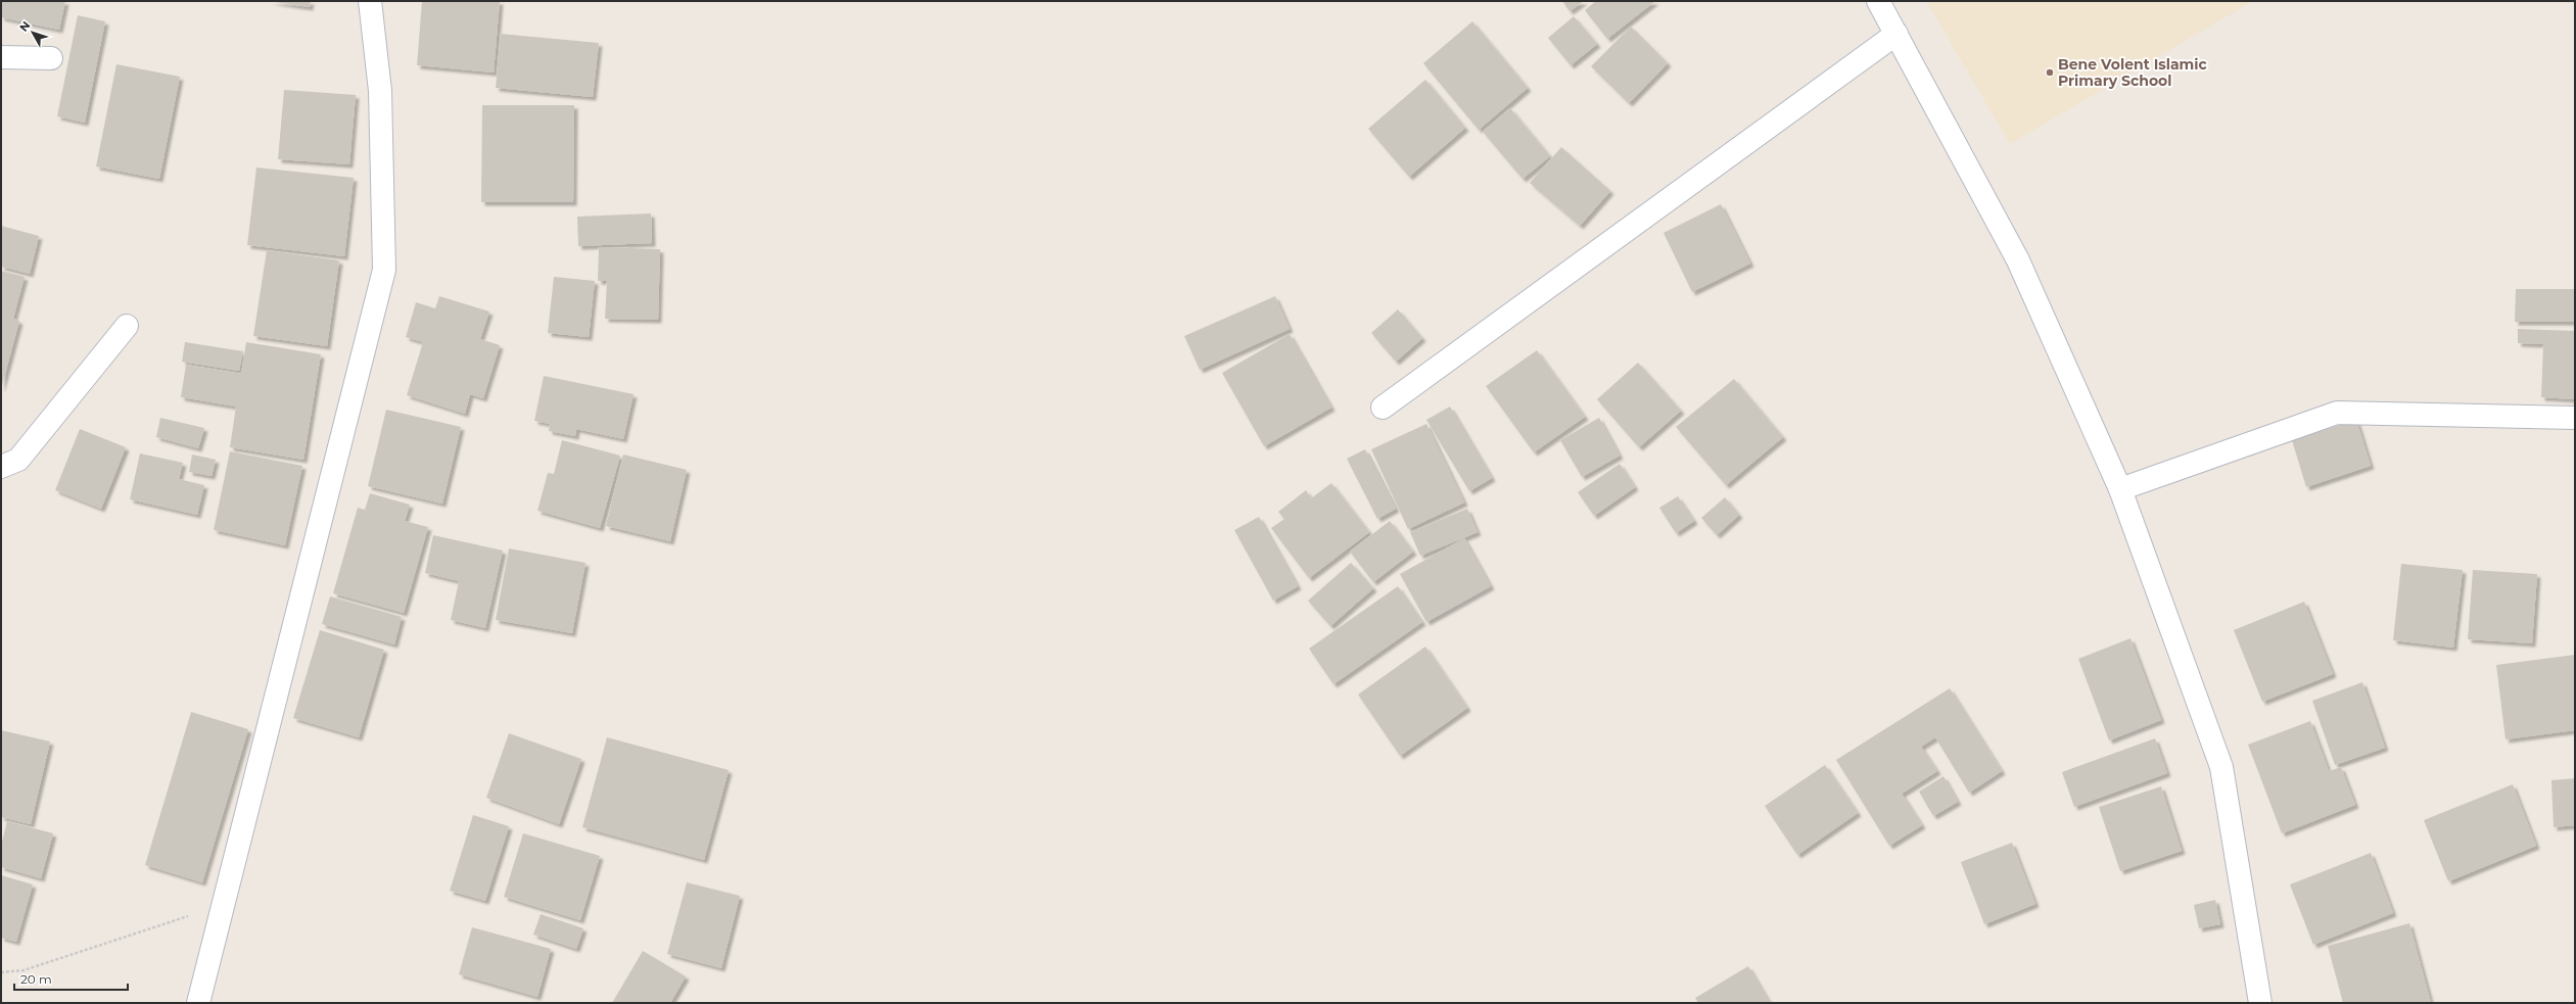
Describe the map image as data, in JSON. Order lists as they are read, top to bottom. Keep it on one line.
{"places":["Bene Volent Islamic Primary School"],"scale_bar":"20 m","north":"top left"}
